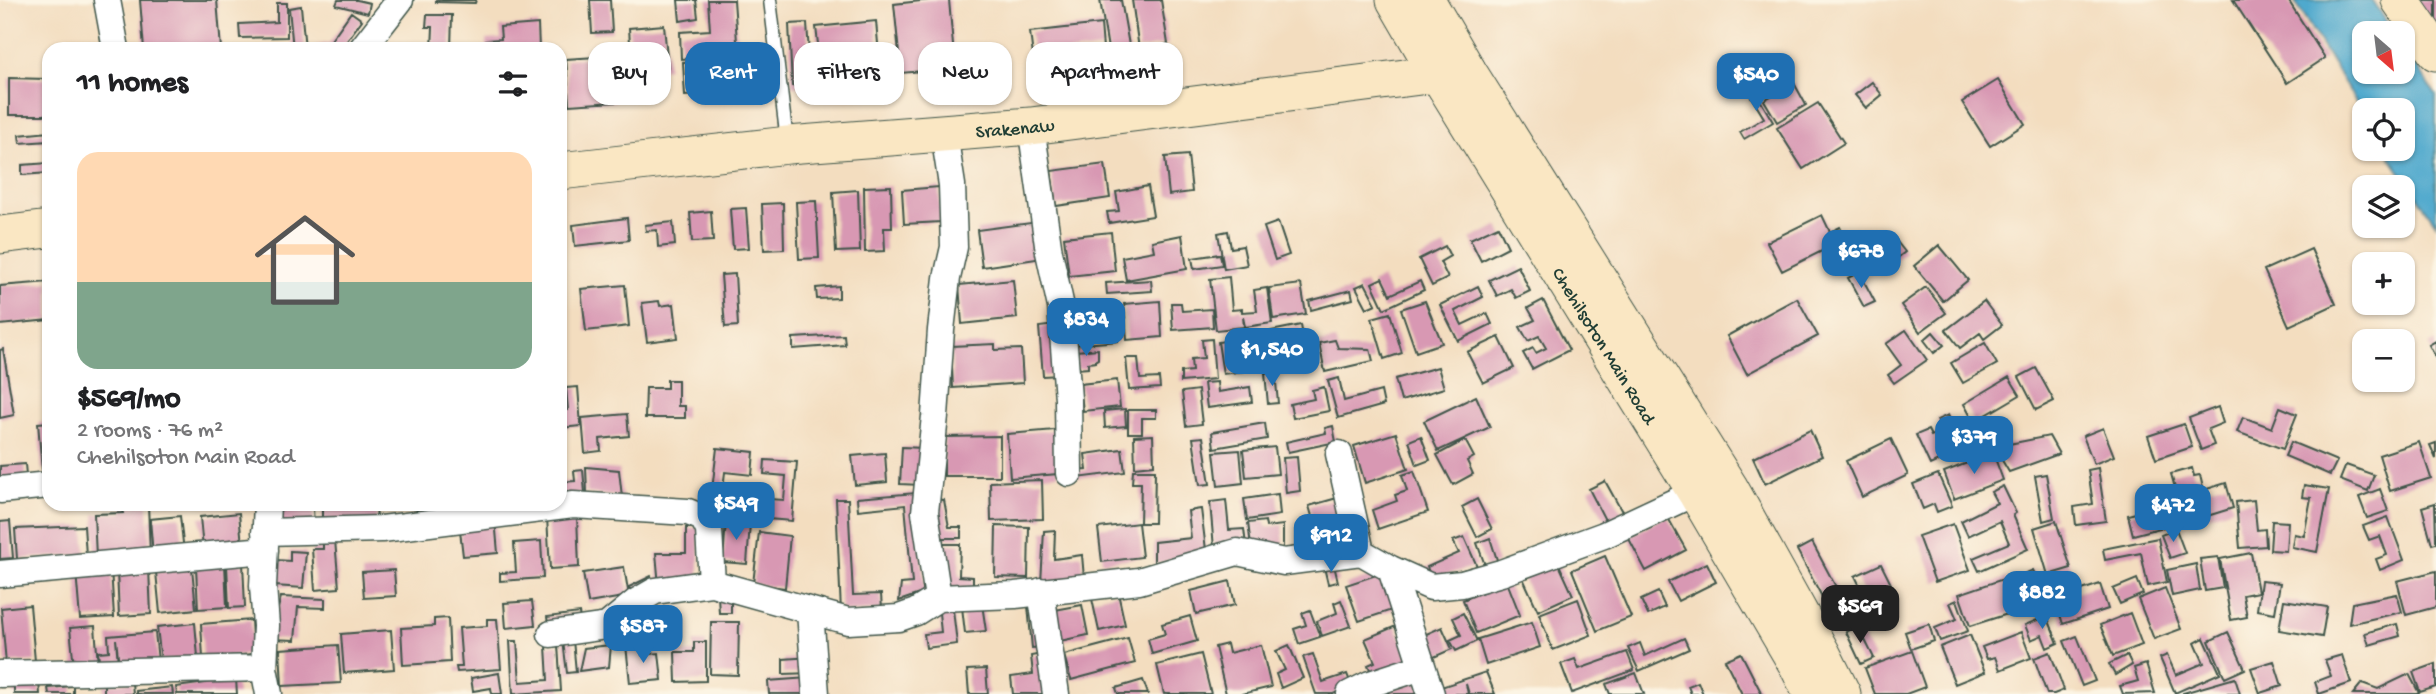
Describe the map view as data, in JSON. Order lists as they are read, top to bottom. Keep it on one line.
{"streets":{"main road":["Srakenaw","Chehilsoton Main Road"]},"crossings":[["Srakenaw","Chehilsoton Main Road"]],"north":"bottom right","page":{"map_buttons":["+","−"],"chip":["Buy","Rent","Filters","New","Apartment"],"heading":"11 homes","price":["$540","$678","$834","$1,540","$379","$549","$472","$912","$882","$569","$587"],"list":[{"name":"$569/mo","note":"2 rooms · 76 m² · Chehilsoton Main Road"}]}}
